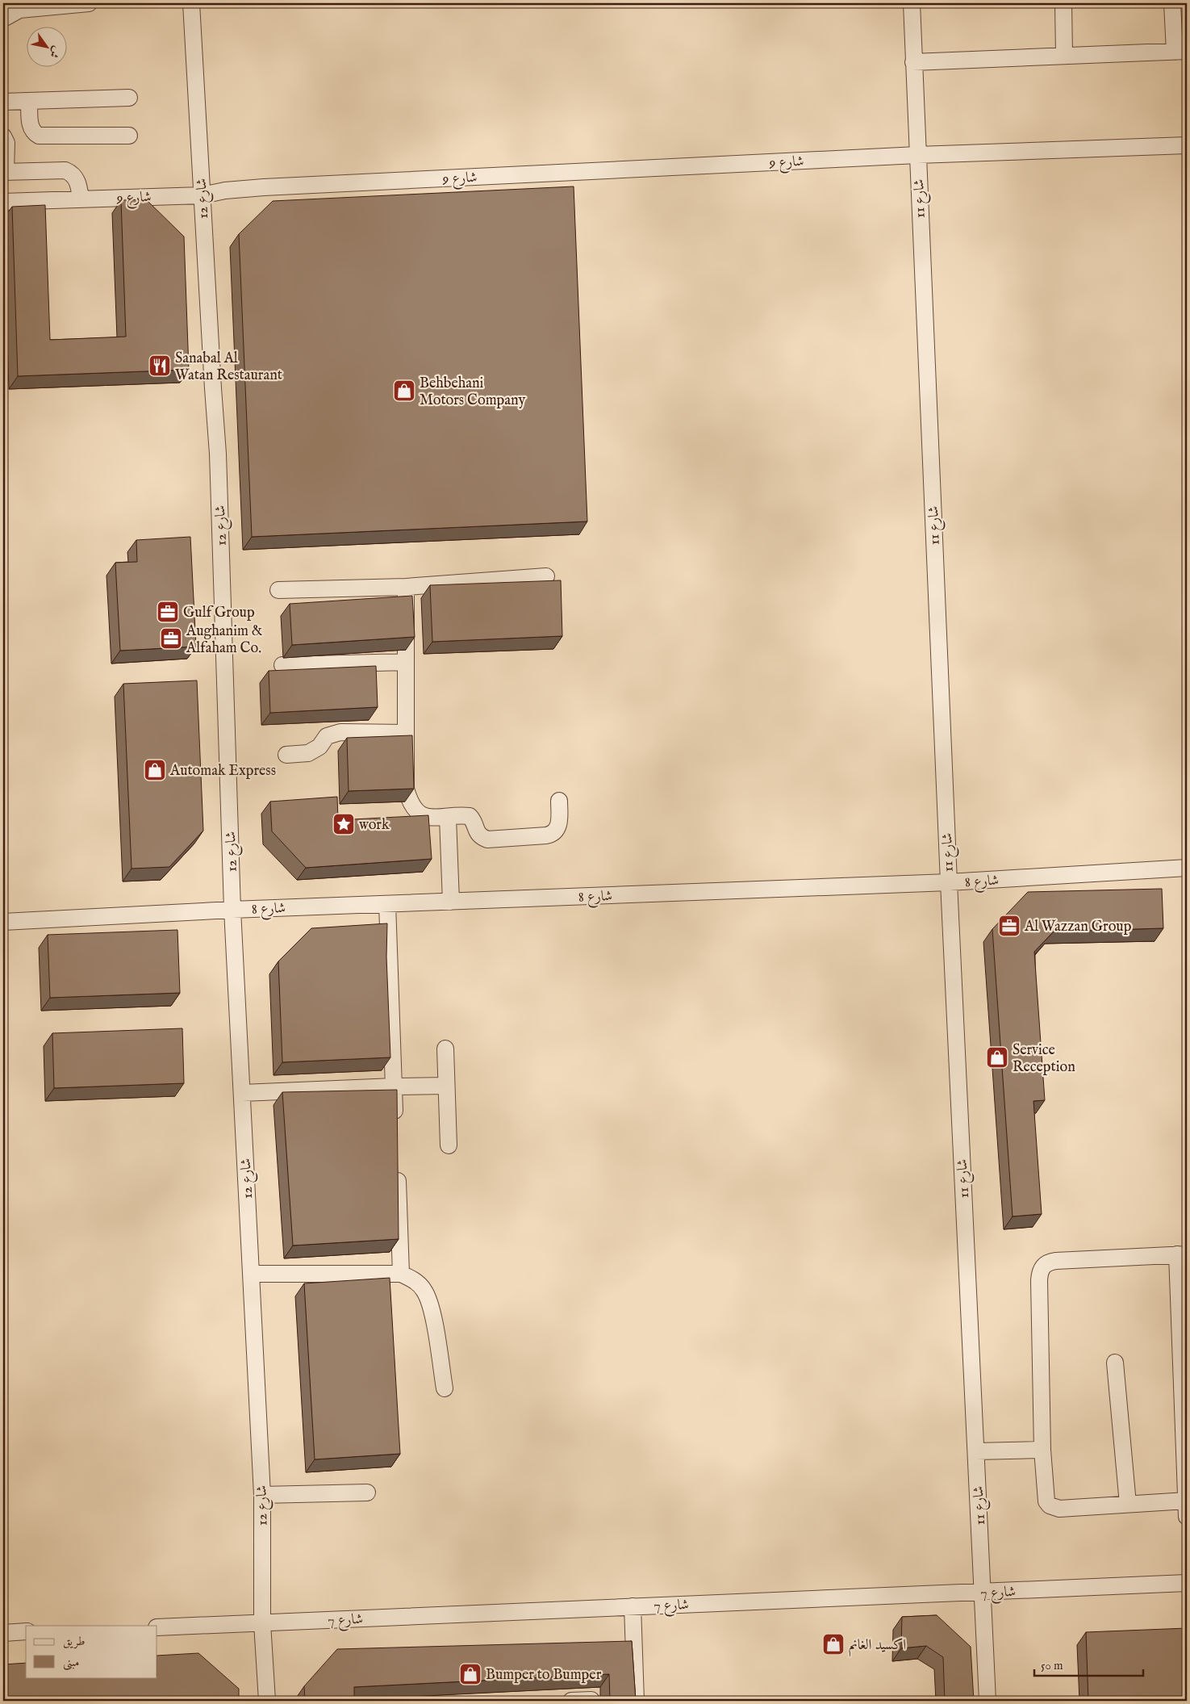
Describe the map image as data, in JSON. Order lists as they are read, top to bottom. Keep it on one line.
{"streets":{"street":["شارع 9","شارع 12","شارع 11","شارع 8","شارع 7"]},"crossings":[["شارع 9","شارع 12"],["شارع 9","شارع 11"],["شارع 12","شارع 8"],["شارع 12","شارع 7"],["شارع 11","شارع 8"],["شارع 11","شارع 7"]],"places":{"restaurant":["Sanabal Al Watan Restaurant"],"shop":["Behbehani Motors Company","Automak Express","Service Reception","اكسيد الغانم","Bumper to Bumper"],"office":["Gulf Group","Aughanim & Alfaham Co.","Al Wazzan Group"],"place":["work"]},"legend":["طريق","مبنى"],"scale_bar":"50 m","north":"bottom right"}
